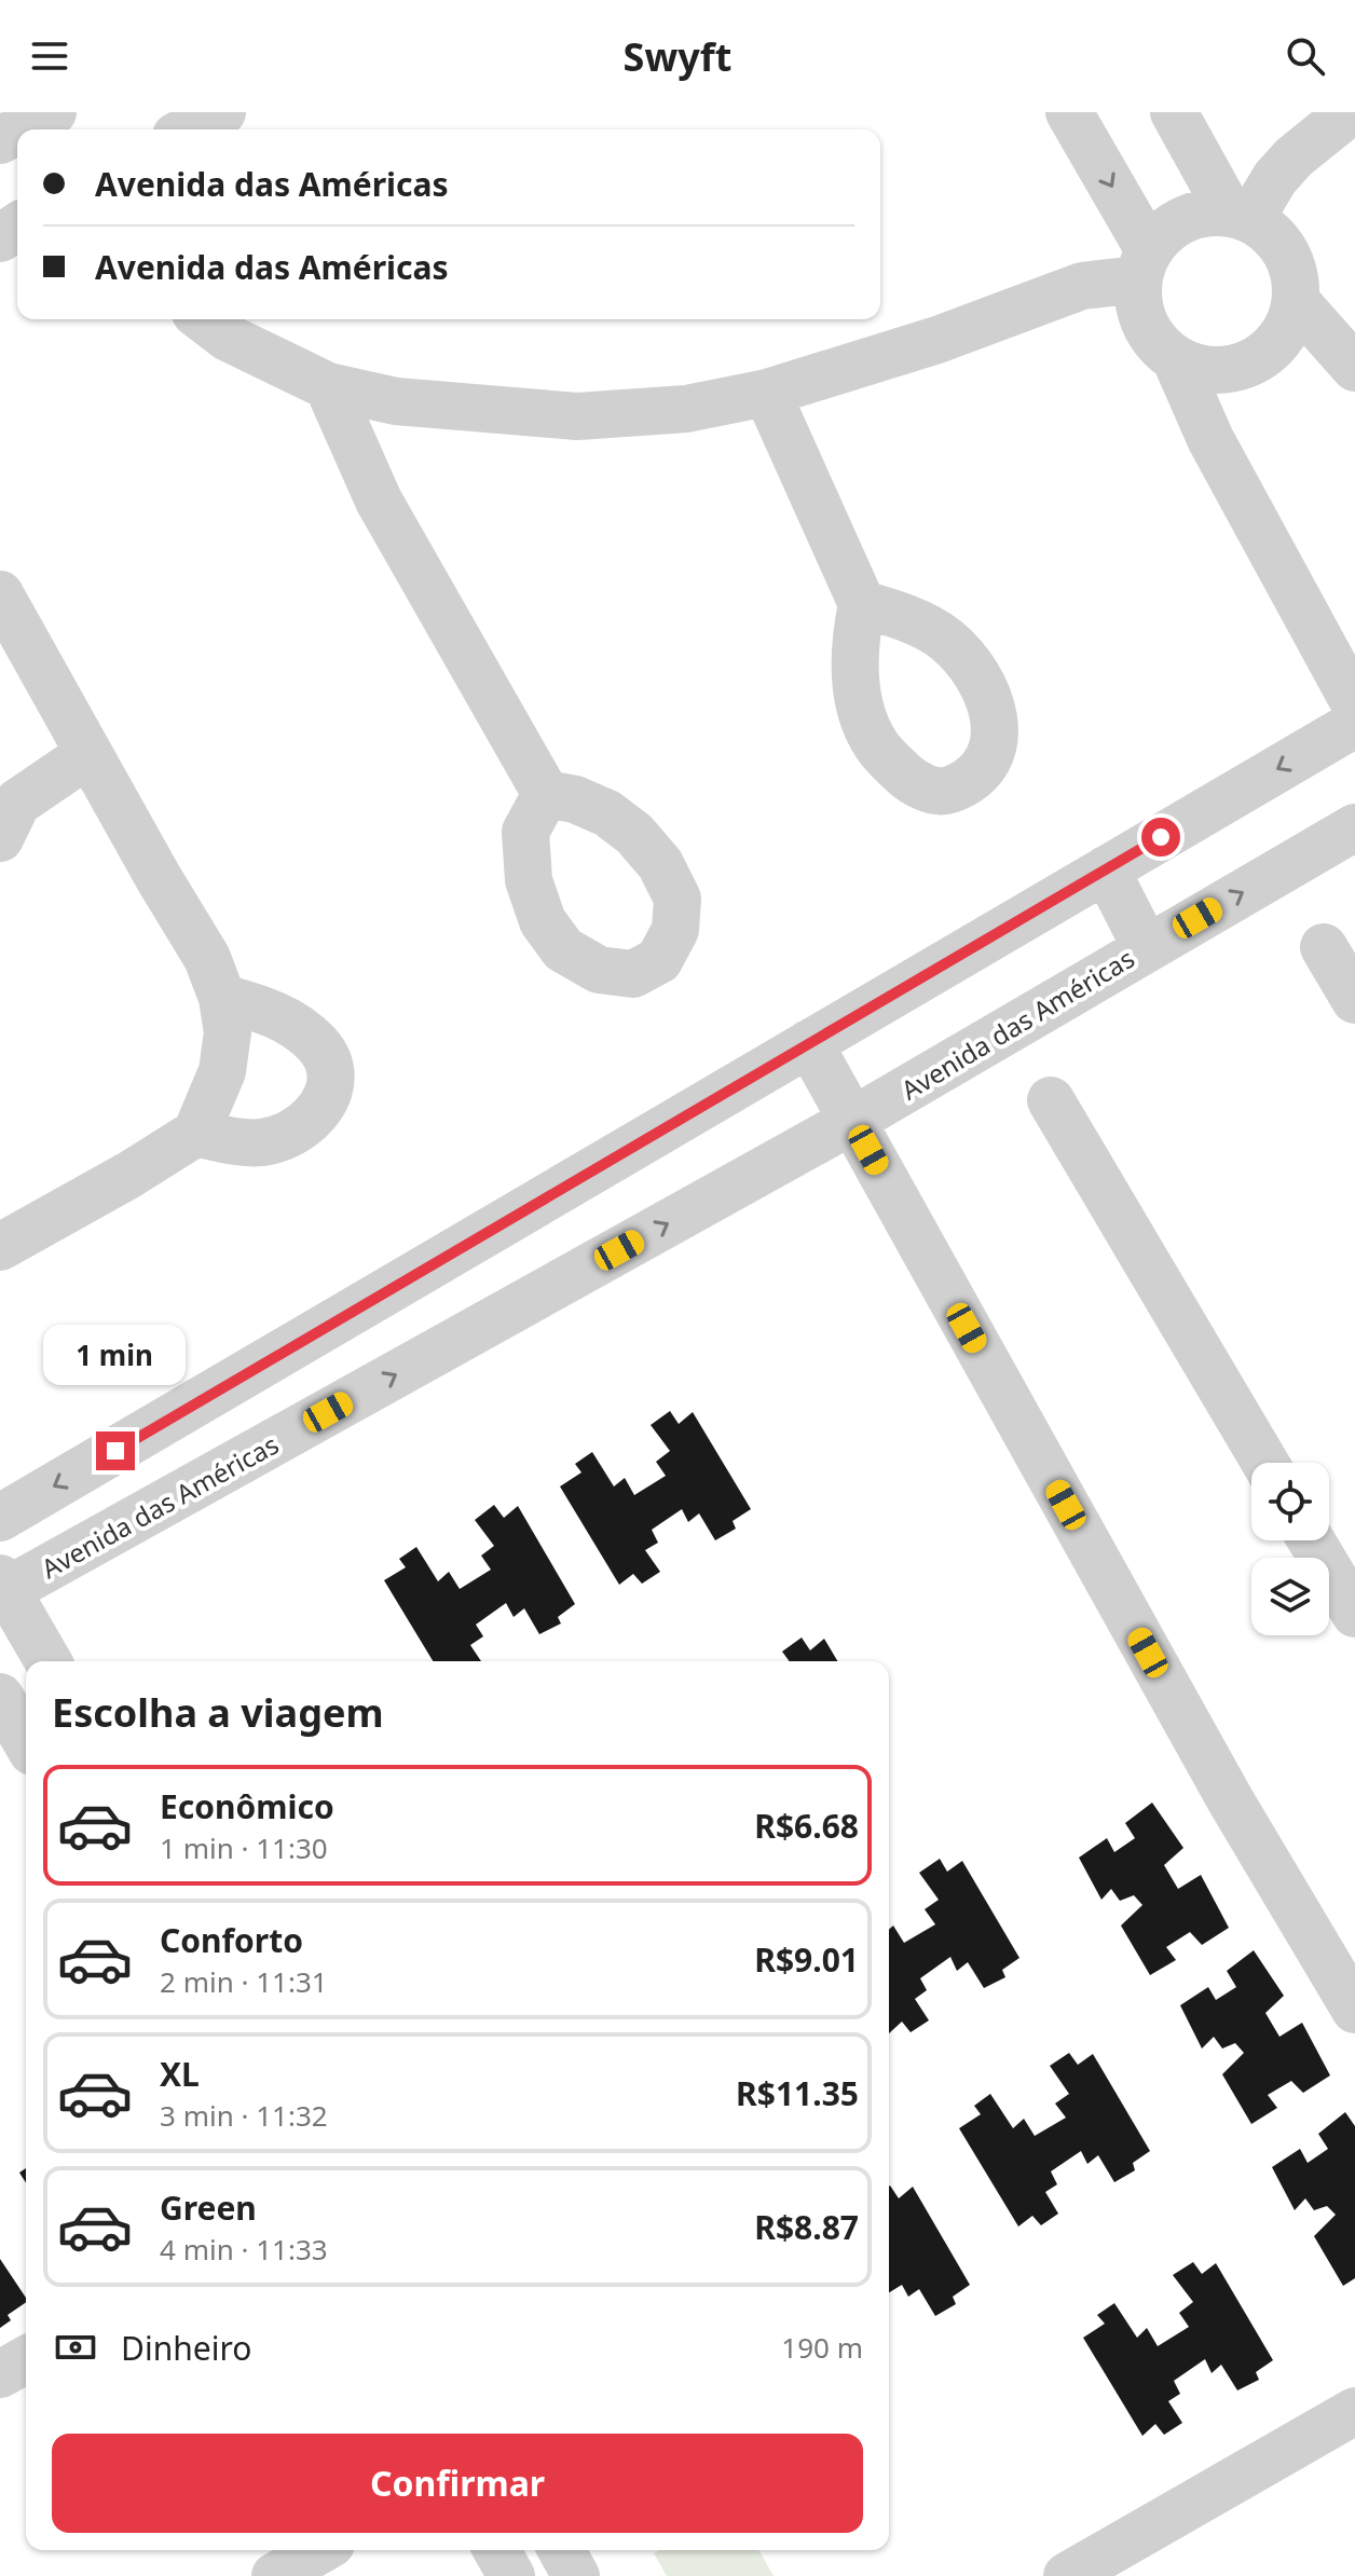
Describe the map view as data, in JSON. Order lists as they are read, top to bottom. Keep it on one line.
{"streets":{"street":["Avenida das Américas"]},"page":{"header":"Swyft","banner":["Avenida das Américas","Avenida das Américas"],"bubble":"1 min","heading":"Escolha a viagem","list":[{"name":"Econômico","note":"1 min · 11:30","value":"R$6.68"},{"name":"Conforto","note":"2 min · 11:31","value":"R$9.01"},{"name":"XL","note":"3 min · 11:32","value":"R$11.35"},{"name":"Green","note":"4 min · 11:33","value":"R$8.87"}],"pay":["Dinheiro","190 m"],"buttons":"Confirmar"}}
